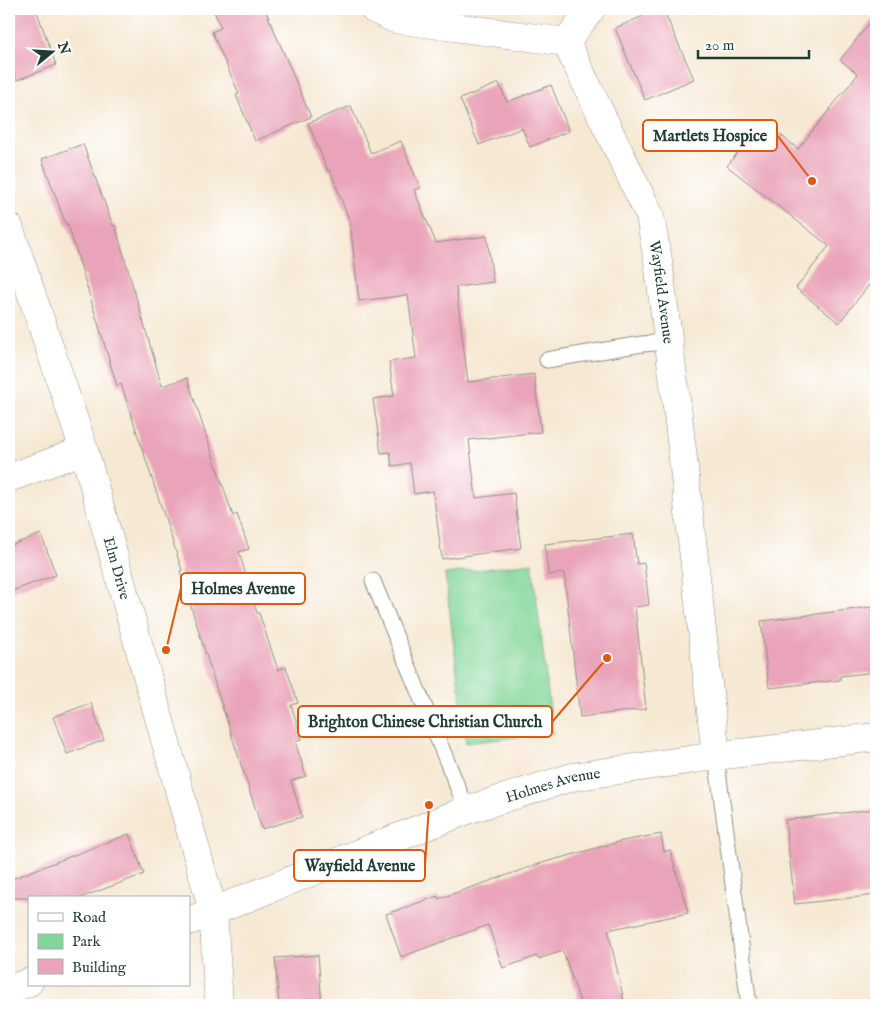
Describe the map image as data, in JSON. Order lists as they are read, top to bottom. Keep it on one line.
{"streets":{"street":["Wayfield Avenue","Elm Drive","Holmes Avenue"]},"crossings":[["Wayfield Avenue","Holmes Avenue"],["Elm Drive","Holmes Avenue"]],"places":["Martlets Hospice","Holmes Avenue","Brighton Chinese Christian Church","Wayfield Avenue"],"legend":["Road","Park","Building"],"scale_bar":"20 m","north":"right"}
